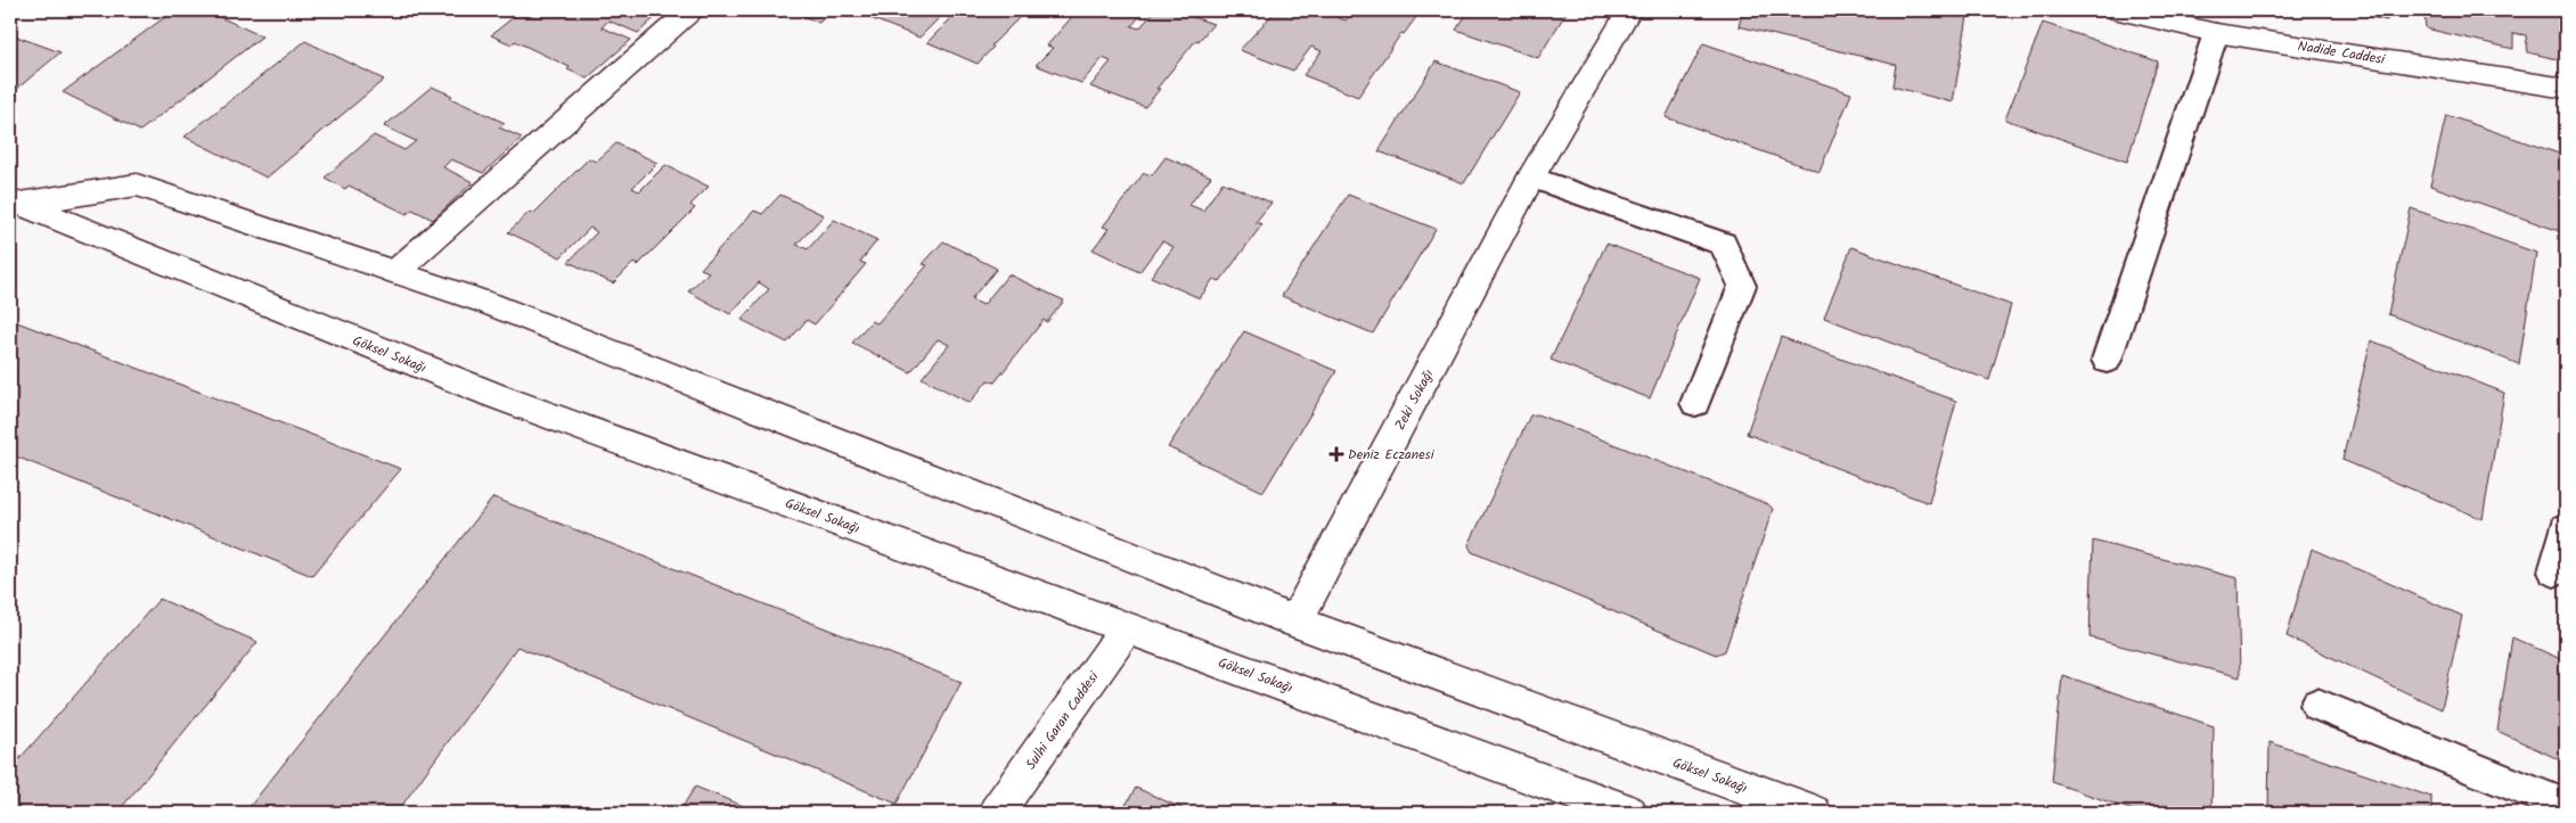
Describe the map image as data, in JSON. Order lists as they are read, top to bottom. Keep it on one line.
{"streets":{"street":["Nadide Caddesi","Göksel Sokağı","Zeki Sokağı","Sulhi Garan Caddesi"]},"crossings":[["Göksel Sokağı","Zeki Sokağı"],["Göksel Sokağı","Sulhi Garan Caddesi"]],"places":{"health":["Deniz Eczanesi"]}}
